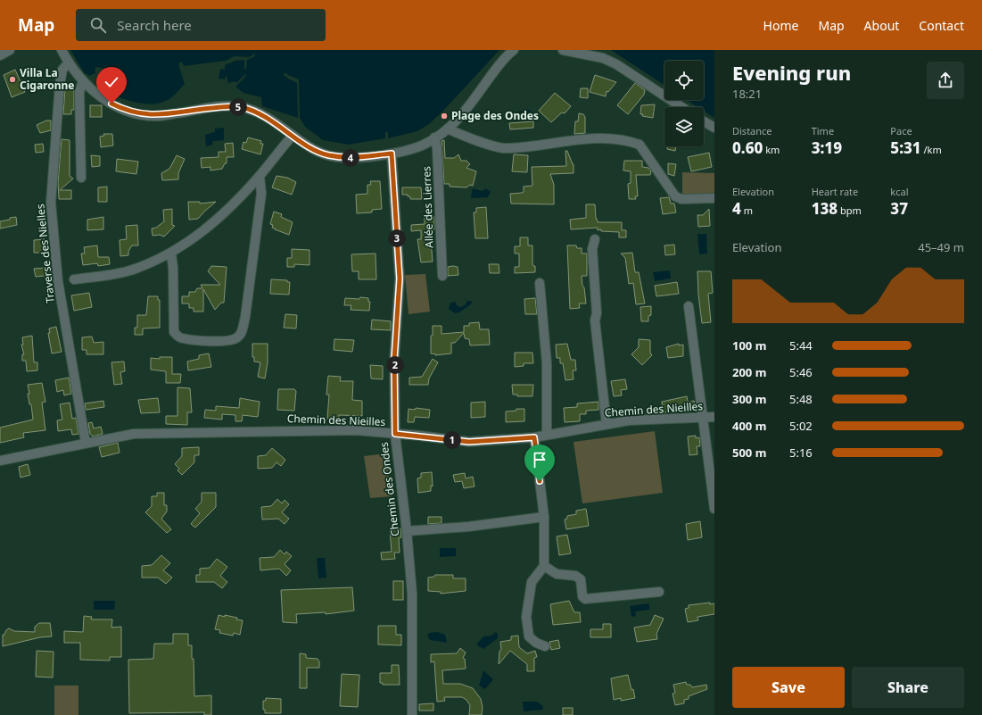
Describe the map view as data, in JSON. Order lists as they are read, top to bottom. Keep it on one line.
{"streets":{"street":["Allée des Lierres","Traverse des Nielles","Chemin des Nieilles","Chemin des Ondes"]},"crossings":[["Traverse des Nielles","Chemin des Nieilles"],["Chemin des Nieilles","Chemin des Ondes"]],"places":["Villa La Cigaronne","Plage des Ondes"],"page":{"header":"Map","search":"Search here","nav":["Home","Map","About","Contact"],"heading":["Evening run","18:21"],"pins":["5","4","3","2","1"],"stats":[["Distance","0.60 km"],["Time","3:19"],["Pace","5:31 /km"],["Elevation","4 m"],["Heart rate","138 bpm"],["kcal","37"]],"chart":["Elevation","45–49 m"],"list":[{"name":"100 m","note":"5:44"},{"name":"200 m","note":"5:46"},{"name":"300 m","note":"5:48"},{"name":"400 m","note":"5:02"},{"name":"500 m","note":"5:16"}],"buttons":["Save","Share"]}}
